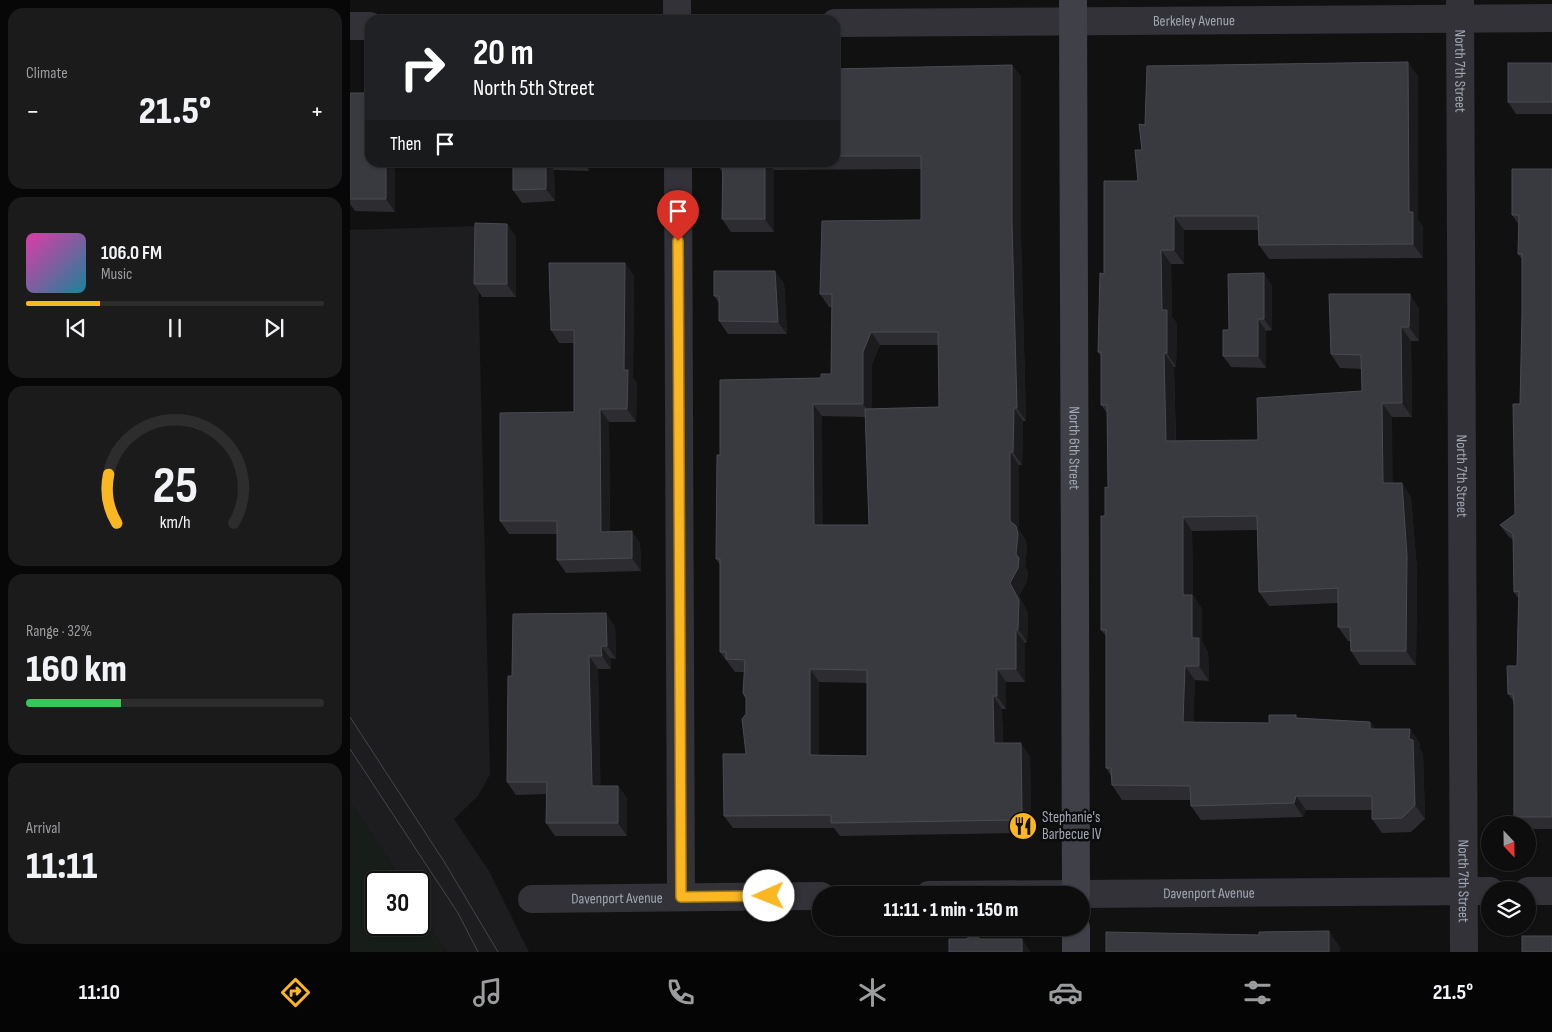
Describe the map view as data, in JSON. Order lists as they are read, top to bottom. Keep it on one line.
{"streets":{"street":["Berkeley Avenue","North 7th Street","North 6th Street","Davenport Avenue"]},"crossings":[["Berkeley Avenue","North 7th Street"],["Berkeley Avenue","North 6th Street"],["North 7th Street","Davenport Avenue"]],"places":{"restaurant":["Stephanie's Barbecue IV"]},"north":"bottom","page":{"tile":["Climate",["Range · 32%","160 km"],["Arrival","11:11"]],"turn":["20 m","North 5th Street"],"heat":["−","21.5°","+"],"then":"Then","song":["106.0 FM","Music"],"limit":"30","trip":"11:11 · 1 min · 150 m","tabs":["11:10","21.5°"],"gauge":["25","km/h"]}}
